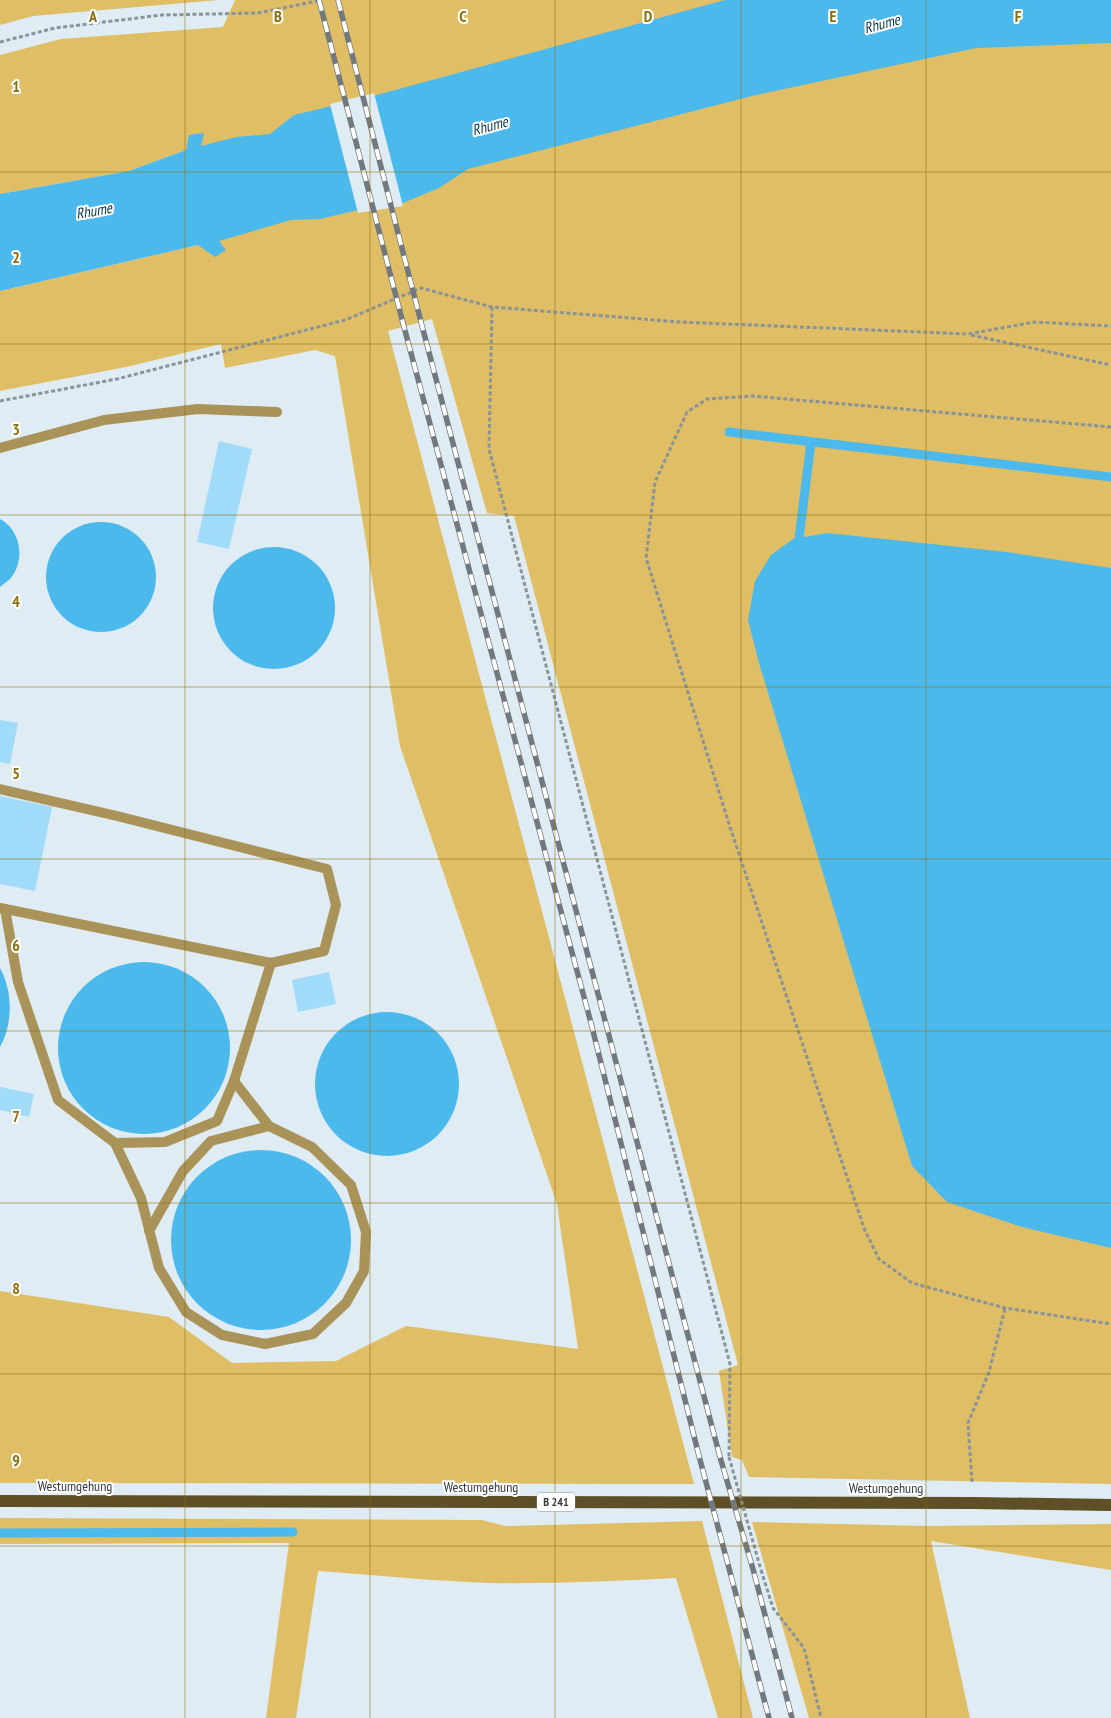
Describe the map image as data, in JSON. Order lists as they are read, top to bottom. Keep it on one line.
{"streets":{"main road":["Westumgehung","B 241"]},"water":["Rhume"],"grid":{"columns":["A","B","C","D","E","F"],"rows":["1","2","3","4","5","6","7","8","9"]}}
